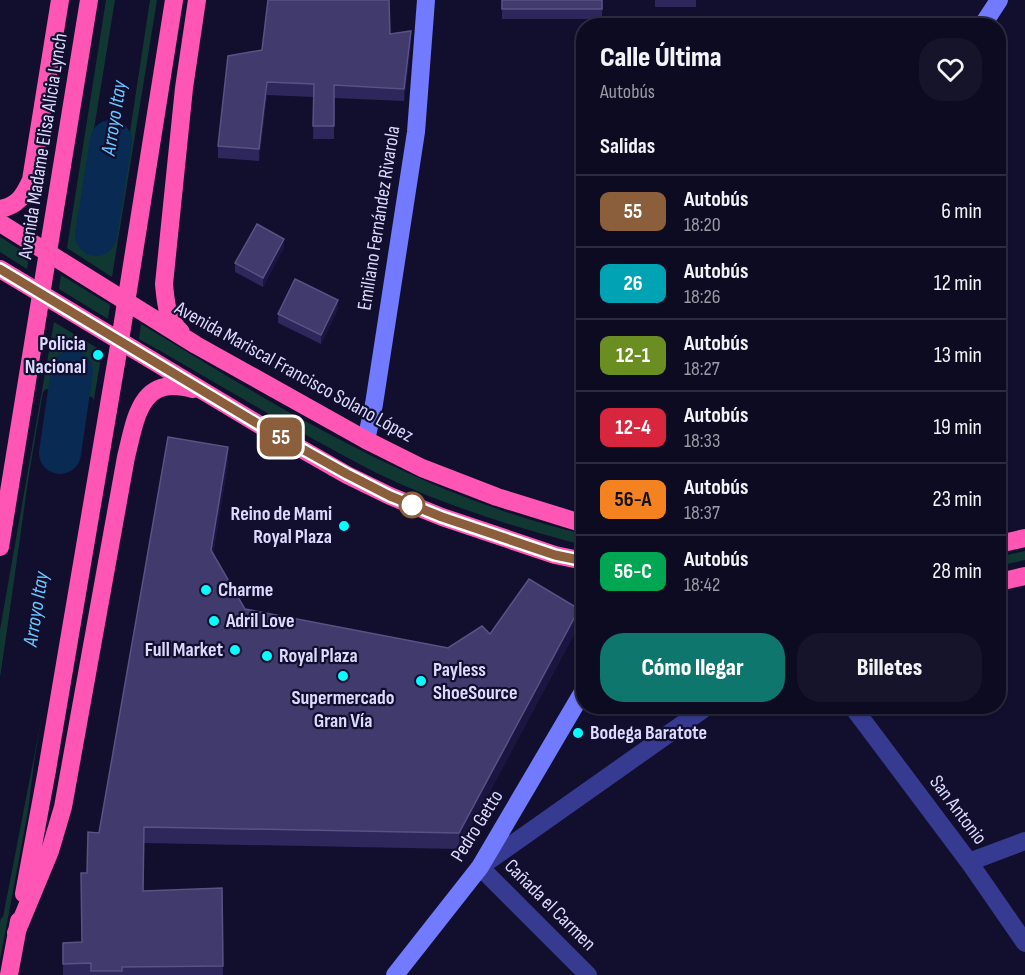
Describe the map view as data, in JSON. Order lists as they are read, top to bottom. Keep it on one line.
{"streets":{"highway":["Avenida Madame Elisa Alicia Lynch","Avenida Mariscal Francisco Solano López"],"street":["Emiliano Fernández Rivarola","San Antonio","Pedro Getto","Cañada el Carmen"]},"crossings":[["Emiliano Fernández Rivarola","Avenida Mariscal Francisco Solano López"],["Pedro Getto","Cañada el Carmen"]],"water":["Arroyo Itay"],"places":["Policia Nacional","Reino de Mami Royal Plaza","Charme","Adril Love","Full Market","Royal Plaza","Supermercado Gran Vía","Payless ShoeSource","Bodega Baratote"],"lines":["bus line 55"],"page":{"on_map":"55","heading":[["Calle Última","Autobús"],"Salidas"],"list":[{"mark":"55","name":"Autobús","note":"18:20","value":"6 min"},{"mark":"26","name":"Autobús","note":"18:26","value":"12 min"},{"mark":"12-1","name":"Autobús","note":"18:27","value":"13 min"},{"mark":"12-4","name":"Autobús","note":"18:33","value":"19 min"},{"mark":"56-A","name":"Autobús","note":"18:37","value":"23 min"},{"mark":"56-C","name":"Autobús","note":"18:42","value":"28 min"}],"buttons":["Cómo llegar","Billetes"]}}
